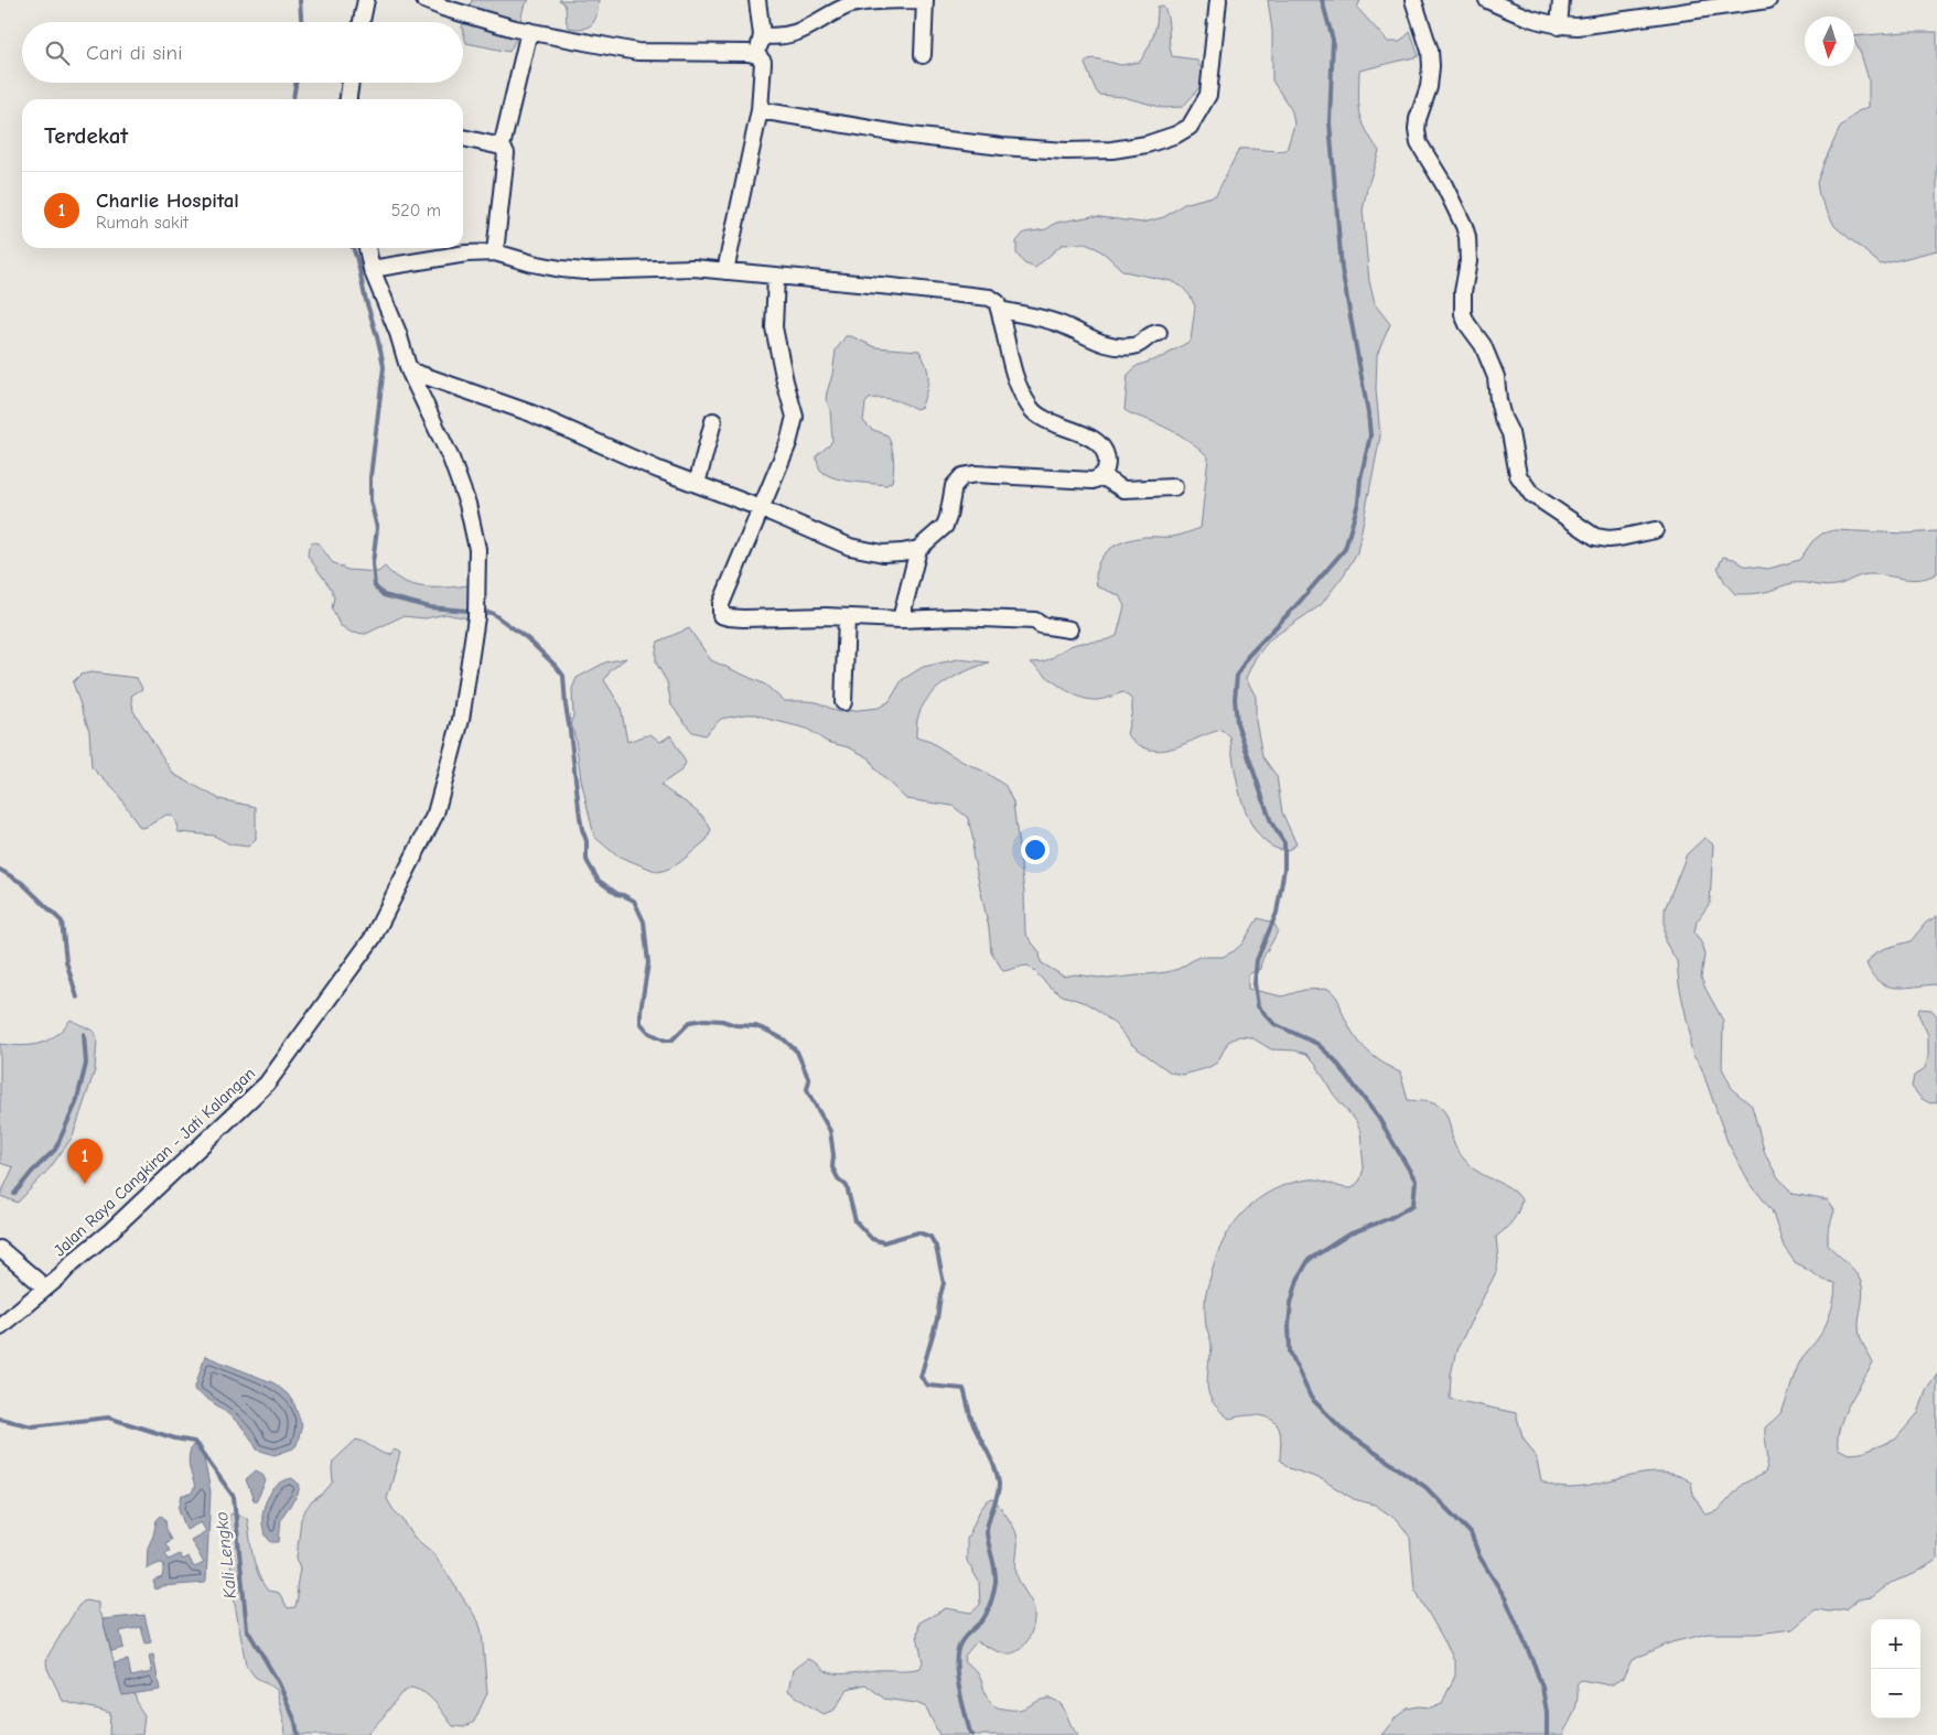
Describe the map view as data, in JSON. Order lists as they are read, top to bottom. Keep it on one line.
{"streets":{"street":["Jalan Raya Cangkiran - Jati Kalangan"]},"water":["Kali Lengko"],"north":"bottom","page":{"search":"Cari di sini","heading":"Terdekat","list":[{"mark":"1","name":"Charlie Hospital","note":"Rumah sakit","value":"520 m"}],"pins":"1","map_buttons":["+","−"]}}
